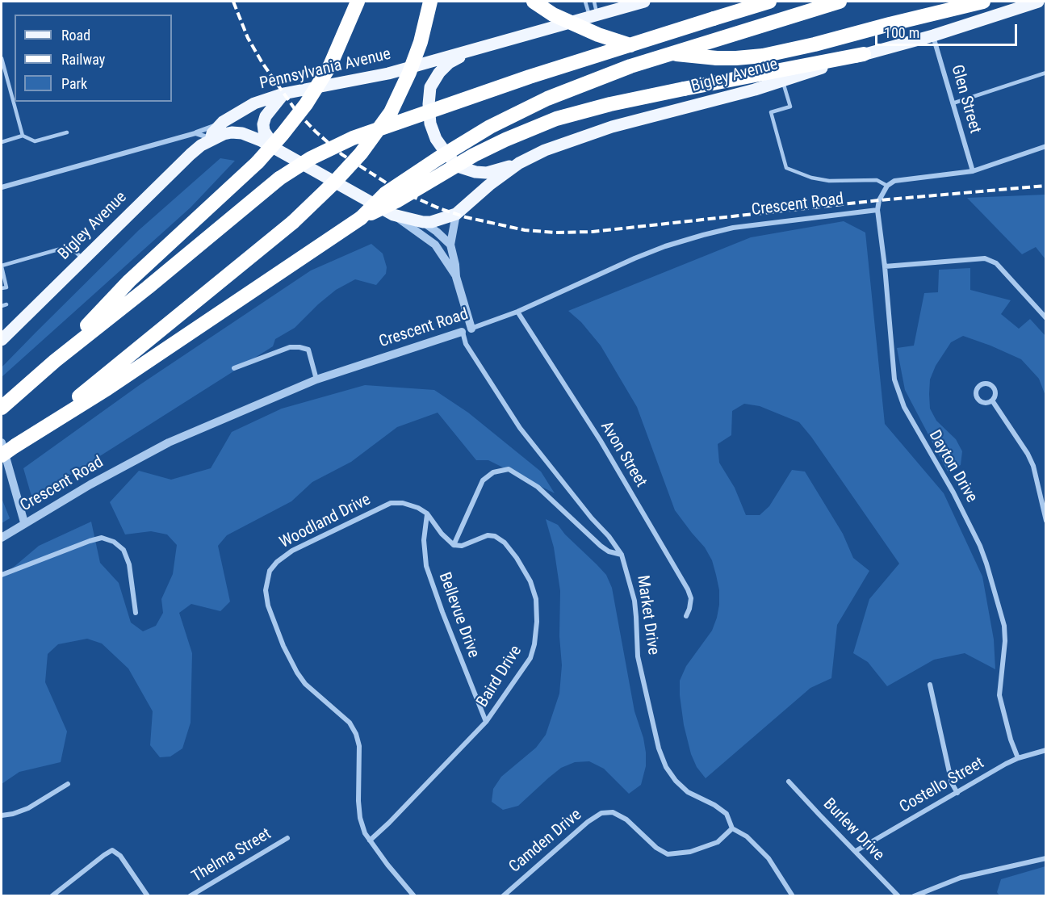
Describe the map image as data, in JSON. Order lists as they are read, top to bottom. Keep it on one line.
{"streets":{"main road":["Pennsylvania Avenue","Bigley Avenue"],"street":["Glen Street","Crescent Road","Avon Street","Dayton Drive","Woodland Drive","Bellevue Drive","Market Drive","Baird Drive","Costello Street","Burlew Drive","Camden Drive","Thelma Street"]},"crossings":[["Pennsylvania Avenue","Bigley Avenue"],["Bigley Avenue","Glen Street"],["Crescent Road","Avon Street"],["Crescent Road","Dayton Drive"],["Crescent Road","Market Drive"],["Dayton Drive","Costello Street"],["Woodland Drive","Bellevue Drive"],["Woodland Drive","Baird Drive"],["Bellevue Drive","Baird Drive"],["Market Drive","Camden Drive"],["Costello Street","Burlew Drive"]],"legend":["Road","Railway","Park"],"scale_bar":"100 m"}
